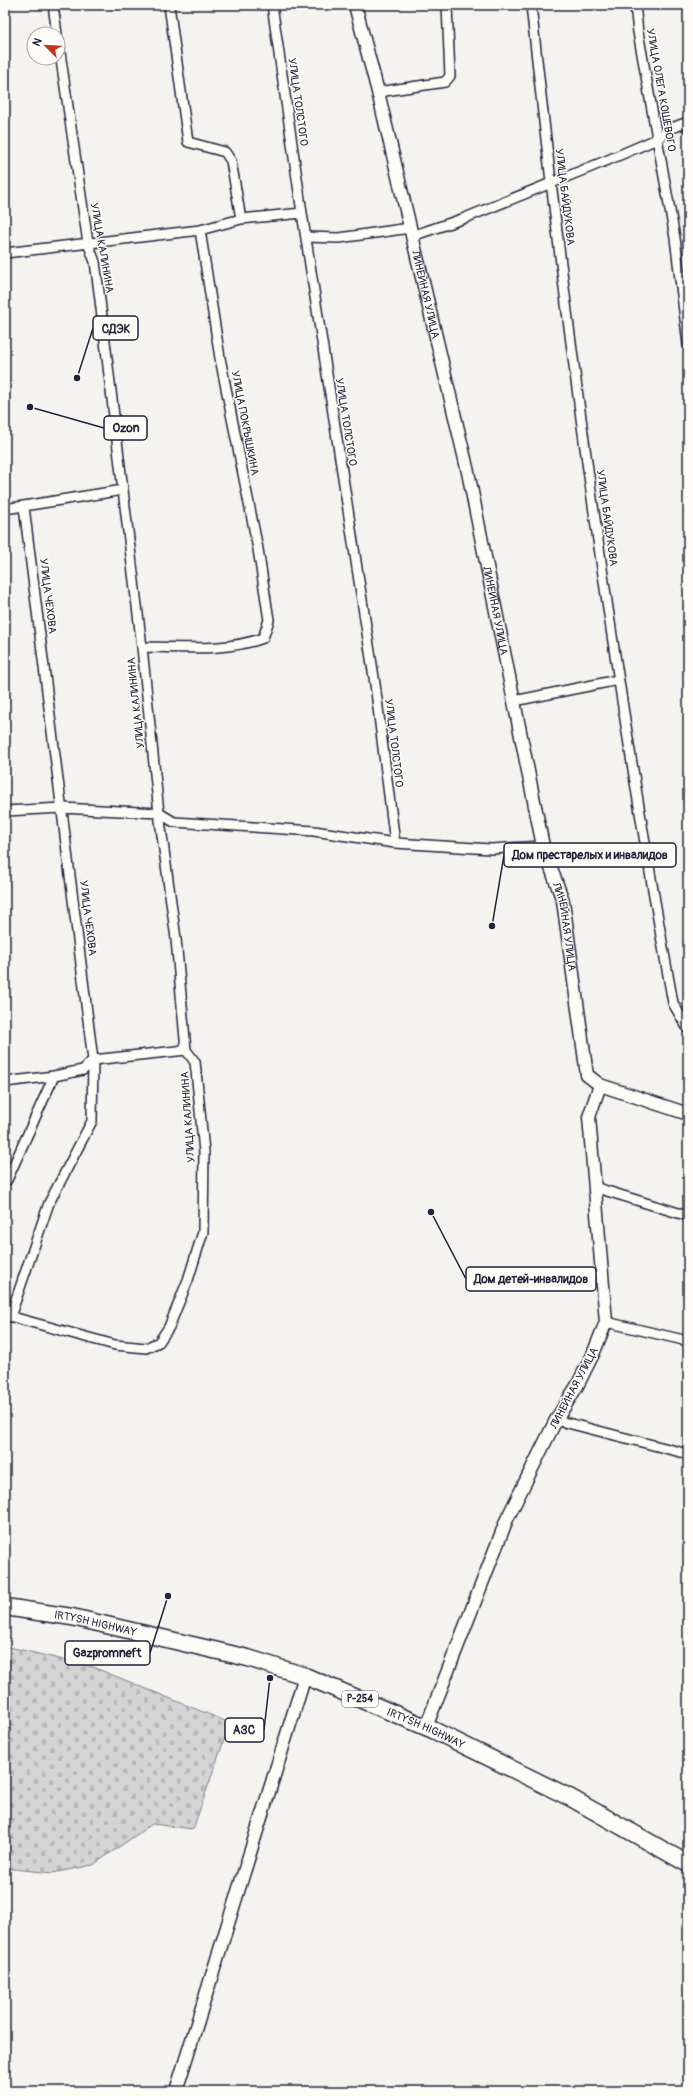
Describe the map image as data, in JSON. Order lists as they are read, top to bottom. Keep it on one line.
{"streets":{"highway":["IRTYSH HIGHWAY","Р-254"],"street":["УЛИЦА ОЛЕГА КОШЕВОГО","УЛИЦА ТОЛСТОГО","УЛИЦА БАЙДУКОВА","УЛИЦА КАЛИНИНА","ЛИНЕЙНАЯ УЛИЦА","УЛИЦА ПОКРЫШКИНА","УЛИЦА ЧЕХОВА"]},"crossings":[["УЛИЦА КАЛИНИНА","УЛИЦА ПОКРЫШКИНА"],["УЛИЦА КАЛИНИНА","УЛИЦА ЧЕХОВА"],["ЛИНЕЙНАЯ УЛИЦА","IRTYSH HIGHWAY"]],"places":["СДЭК","Ozon","Дом престарелых и инвалидов","Дом детей-инвалидов","Gazpromneft","АЗС"],"north":"top left"}
